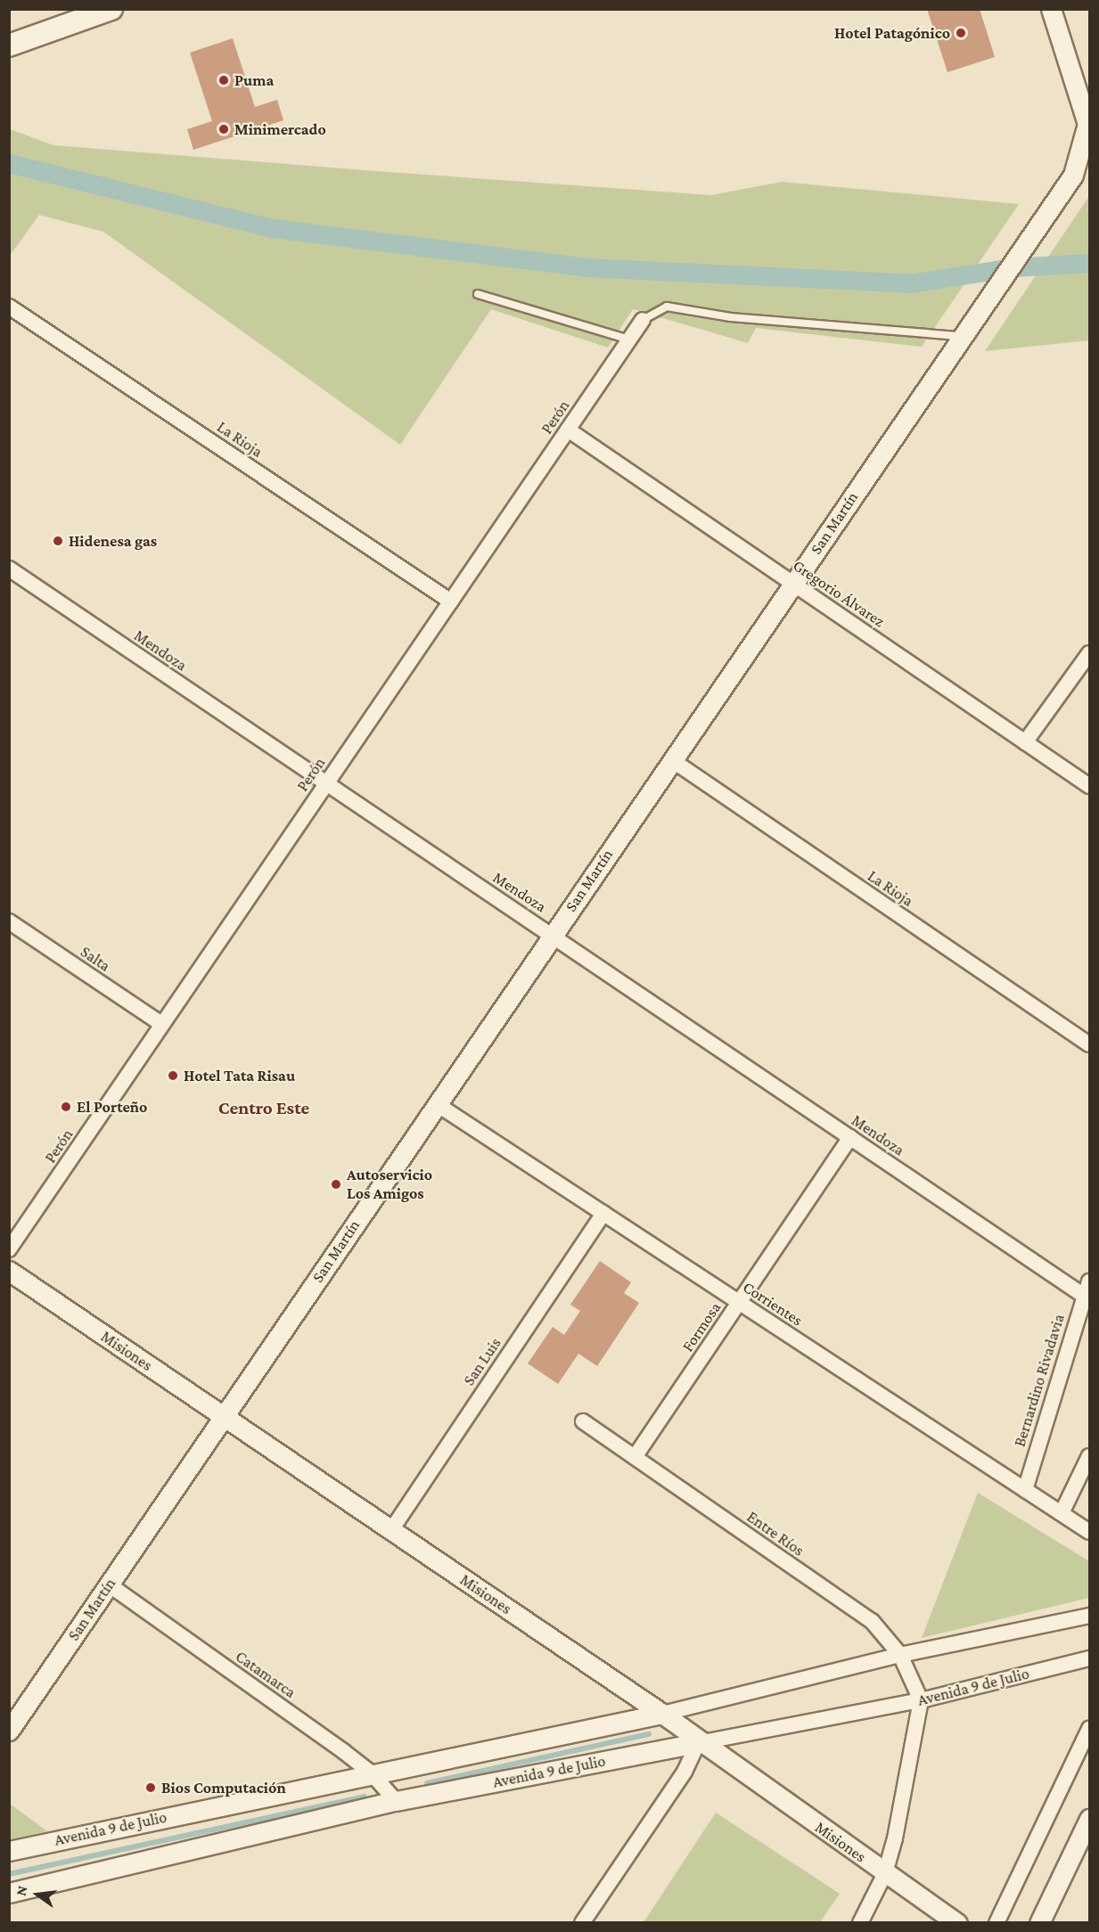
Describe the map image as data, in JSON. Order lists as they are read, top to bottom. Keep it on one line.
{"streets":{"street":["Perón","La Rioja","San Martín","Gregorio Álvarez","Mendoza","Salta","Corrientes","Formosa","Misiones","San Luis","Bernardino Rivadavia","Entre Ríos","Catamarca","Avenida 9 de Julio"]},"crossings":[["Perón","La Rioja"],["Perón","Gregorio Álvarez"],["Perón","Mendoza"],["Perón","Salta"],["La Rioja","San Martín"],["San Martín","Gregorio Álvarez"],["San Martín","Mendoza"],["San Martín","Corrientes"],["San Martín","Misiones"],["San Martín","Catamarca"],["Mendoza","Formosa"],["Mendoza","Bernardino Rivadavia"],["Corrientes","Formosa"],["Corrientes","San Luis"],["Corrientes","Bernardino Rivadavia"],["Formosa","Entre Ríos"],["Misiones","San Luis"],["Misiones","Avenida 9 de Julio"],["Entre Ríos","Avenida 9 de Julio"],["Catamarca","Avenida 9 de Julio"]],"districts":["Centro Este"],"places":["Hotel Patagónico","Puma","Minimercado","Hidenesa gas","Hotel Tata Risau","El Porteño","Autoservicio Los Amigos","Bios Computación"],"north":"left"}
